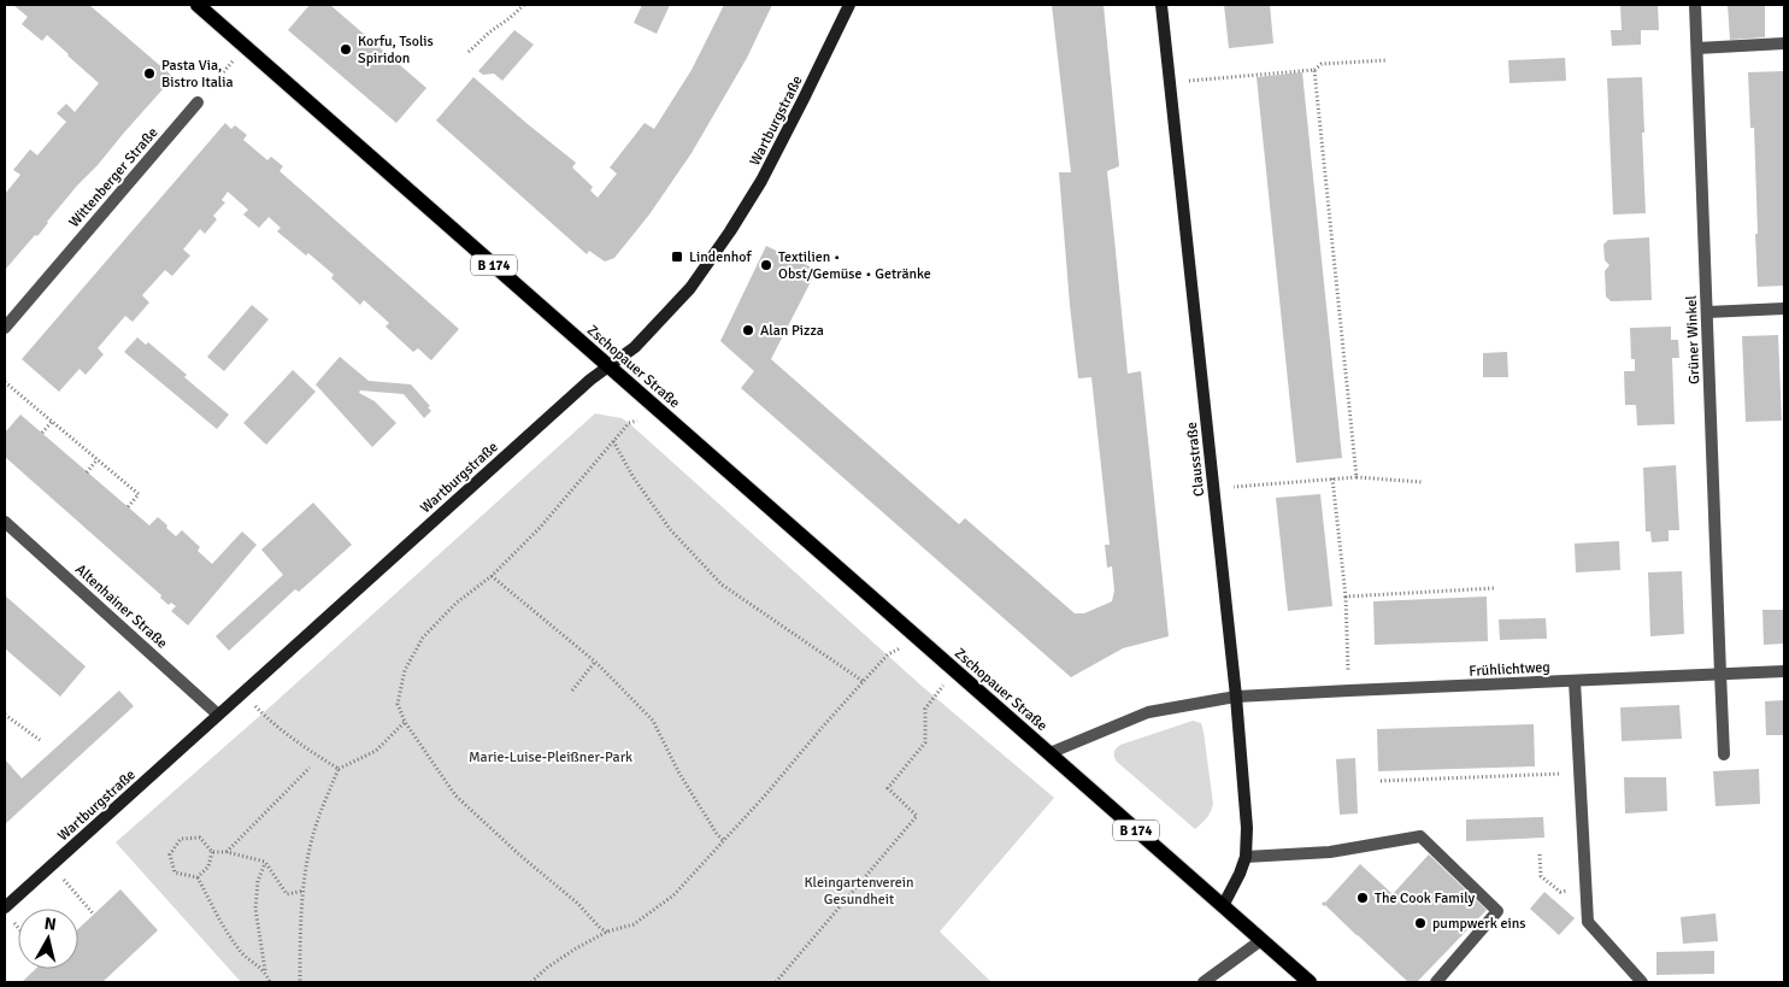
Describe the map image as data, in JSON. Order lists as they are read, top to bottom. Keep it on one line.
{"streets":{"main road":["Wartburgstraße","B 174","Zschopauer Straße","Clausstraße"],"street":["Wittenberger Straße","Grüner Winkel","Altenhainer Straße","Frühlichtweg"]},"crossings":[["Wartburgstraße","Zschopauer Straße"],["Wartburgstraße","Altenhainer Straße"],["Grüner Winkel","Frühlichtweg"],["Zschopauer Straße","Clausstraße"],["Zschopauer Straße","Frühlichtweg"],["Clausstraße","Frühlichtweg"]],"parks":["Marie-Luise-Pleißner-Park","Kleingartenverein Gesundheit"],"places":{"other":["Korfu, Tsolis Spiridon","Pasta Via, Bistro Italia","Textilien • Obst/Gemüse • Getränke","Alan Pizza","The Cook Family","pumpwerk eins"],"transit":["Lindenhof"]},"north":"top"}
